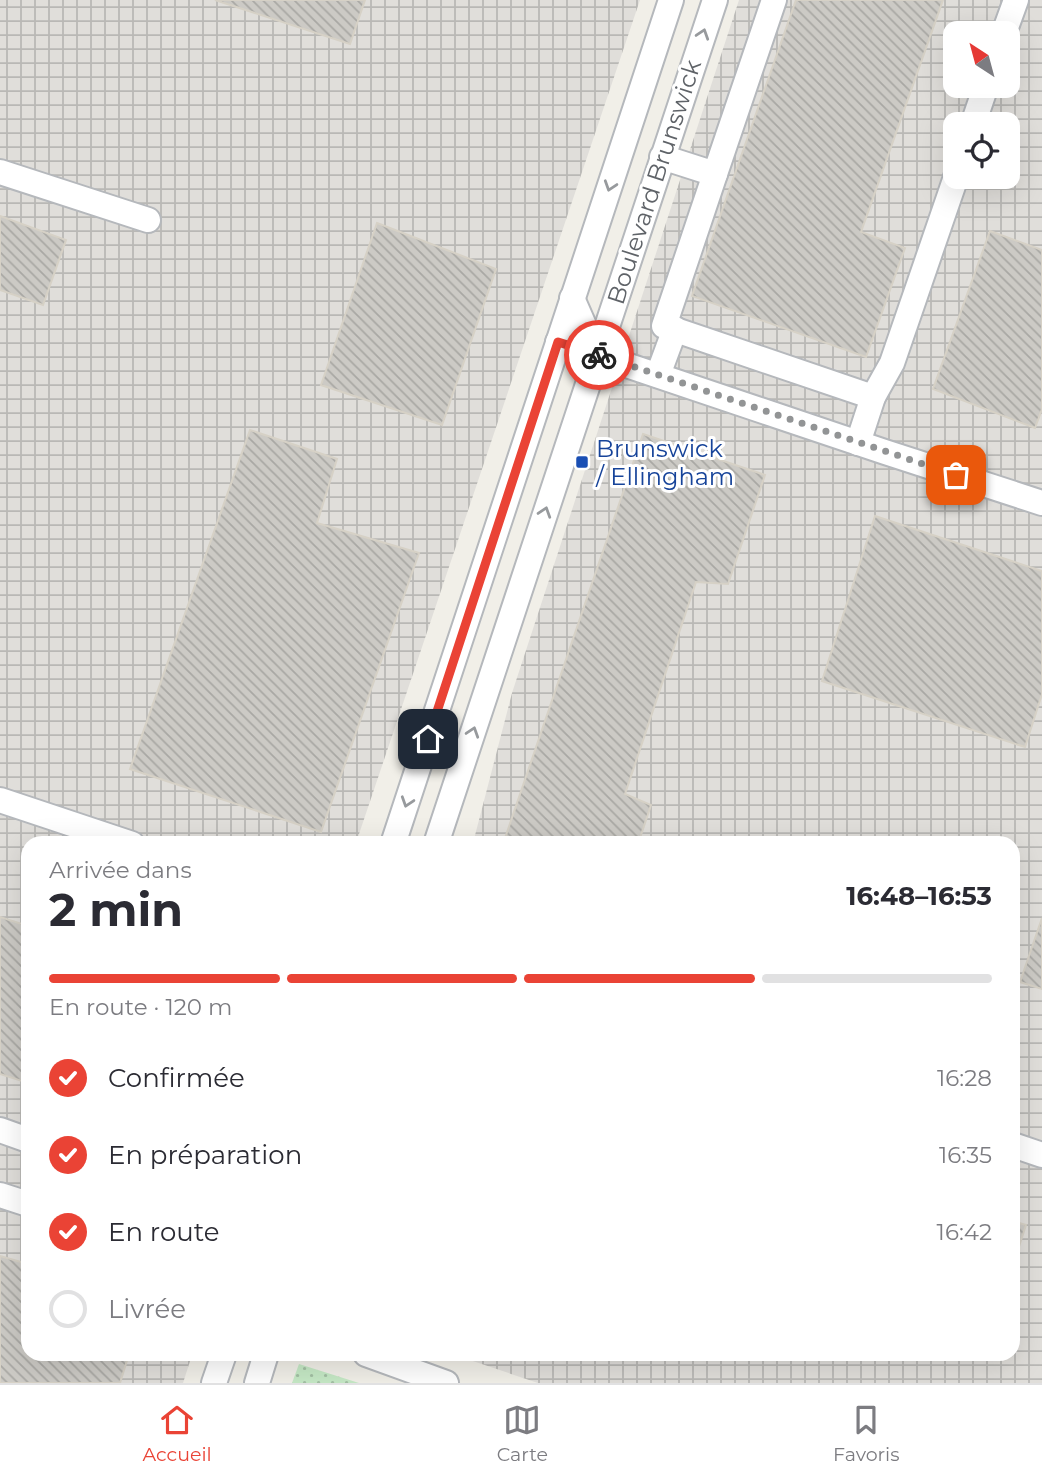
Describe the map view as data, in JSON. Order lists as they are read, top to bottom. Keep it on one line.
{"streets":{"street":["Boulevard Brunswick"]},"places":{"transit":["Brunswick / Ellingham"]},"north":"top left","page":{"heading":["2 min","Arrivée dans","16:48–16:53"],"bar":"En route · 120 m","list":[["Confirmée","16:28"],["En préparation","16:35"],["En route","16:42"],"Livrée"],"tabs":["Accueil","Carte","Favoris"]}}
